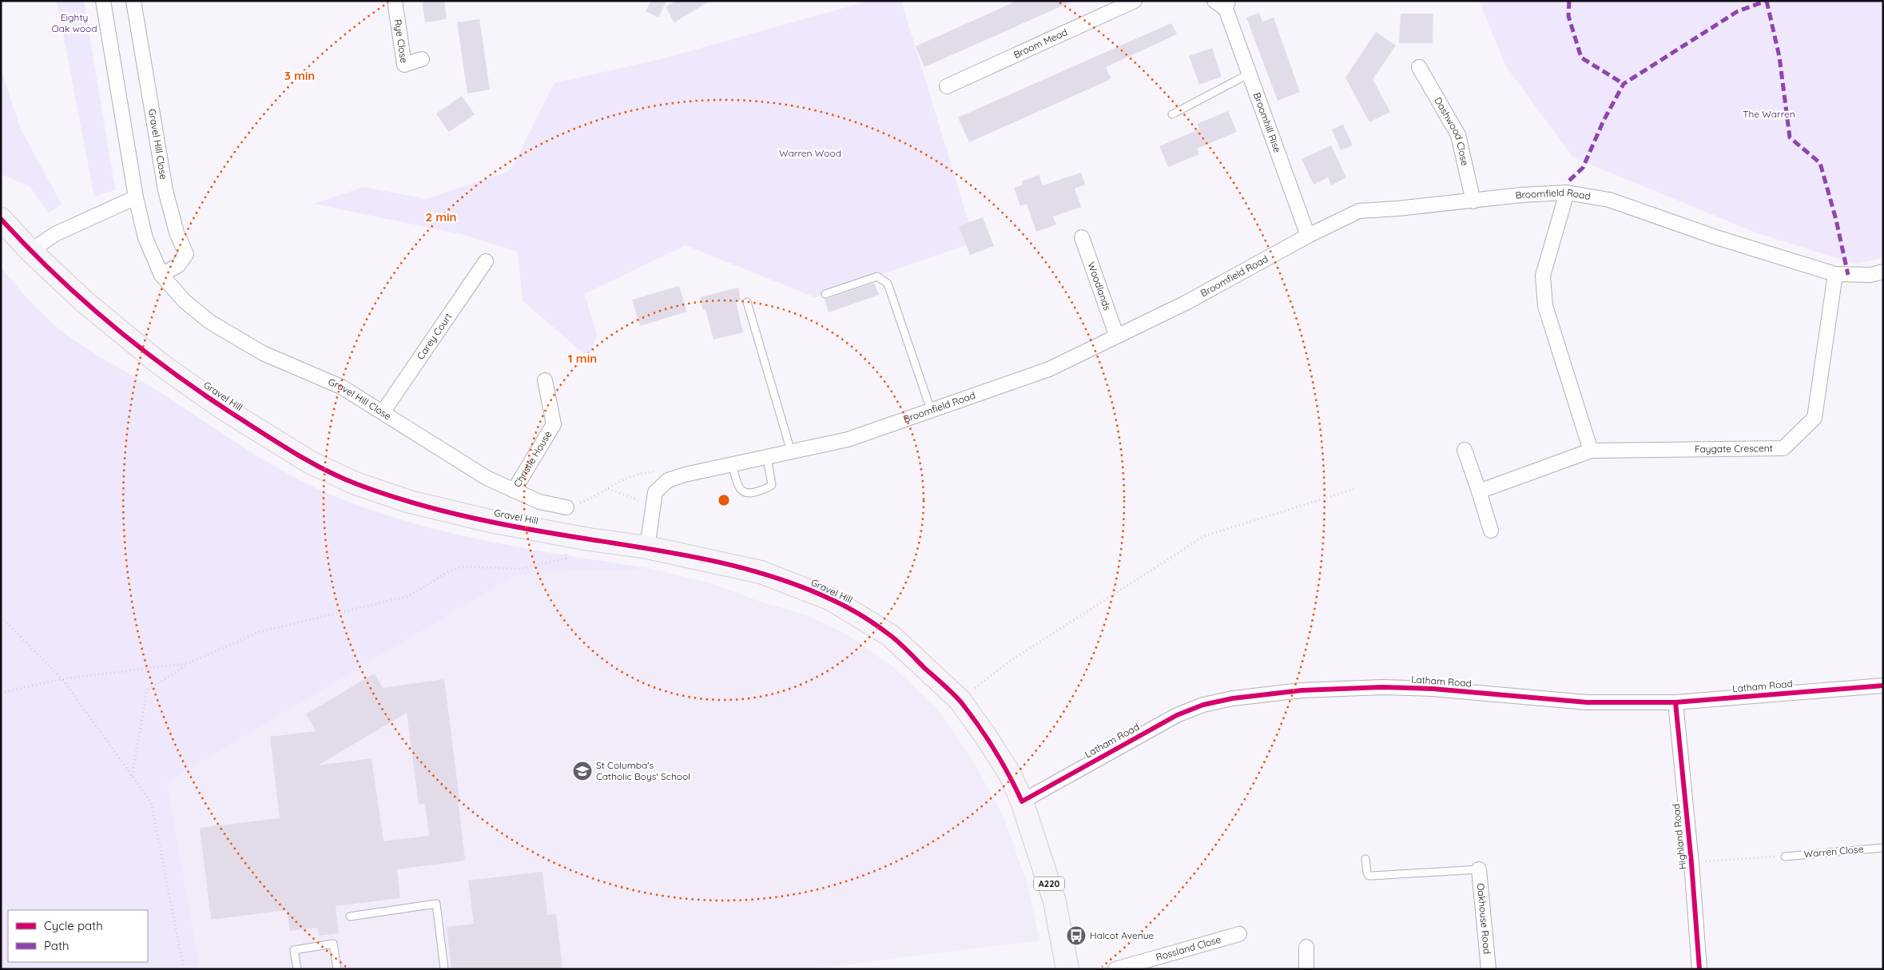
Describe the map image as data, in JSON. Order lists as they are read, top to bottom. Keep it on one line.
{"streets":{"main road":["Gravel Hill","A220"],"street":["Rye Close","Broom Mead","Broomhill Rise","Dashwood Close","Gravel Hill Close","Broomfield Road","Woodlands","Carey Court","Faygate Crescent","Christie House","Latham Road","Highland Road","Oakhouse Road","Rossland Close"],"lane":["Warren Close"]},"crossings":[["Broomhill Rise","Broomfield Road"],["Dashwood Close","Broomfield Road"],["Gravel Hill Close","Carey Court"],["Gravel Hill Close","Christie House"],["Broomfield Road","Woodlands"],["Broomfield Road","Gravel Hill"],["Broomfield Road","Faygate Crescent"],["Gravel Hill","Latham Road"],["Latham Road","Highland Road"]],"parks":["Eighty Oak wood","The Warren","Warren Wood"],"places":{"school or university":["St Columba's Catholic Boys' School"],"bus stop":["Halcot Avenue"]},"legend":["Cycle path","Path"],"rings":["3 min","2 min","1 min"]}
